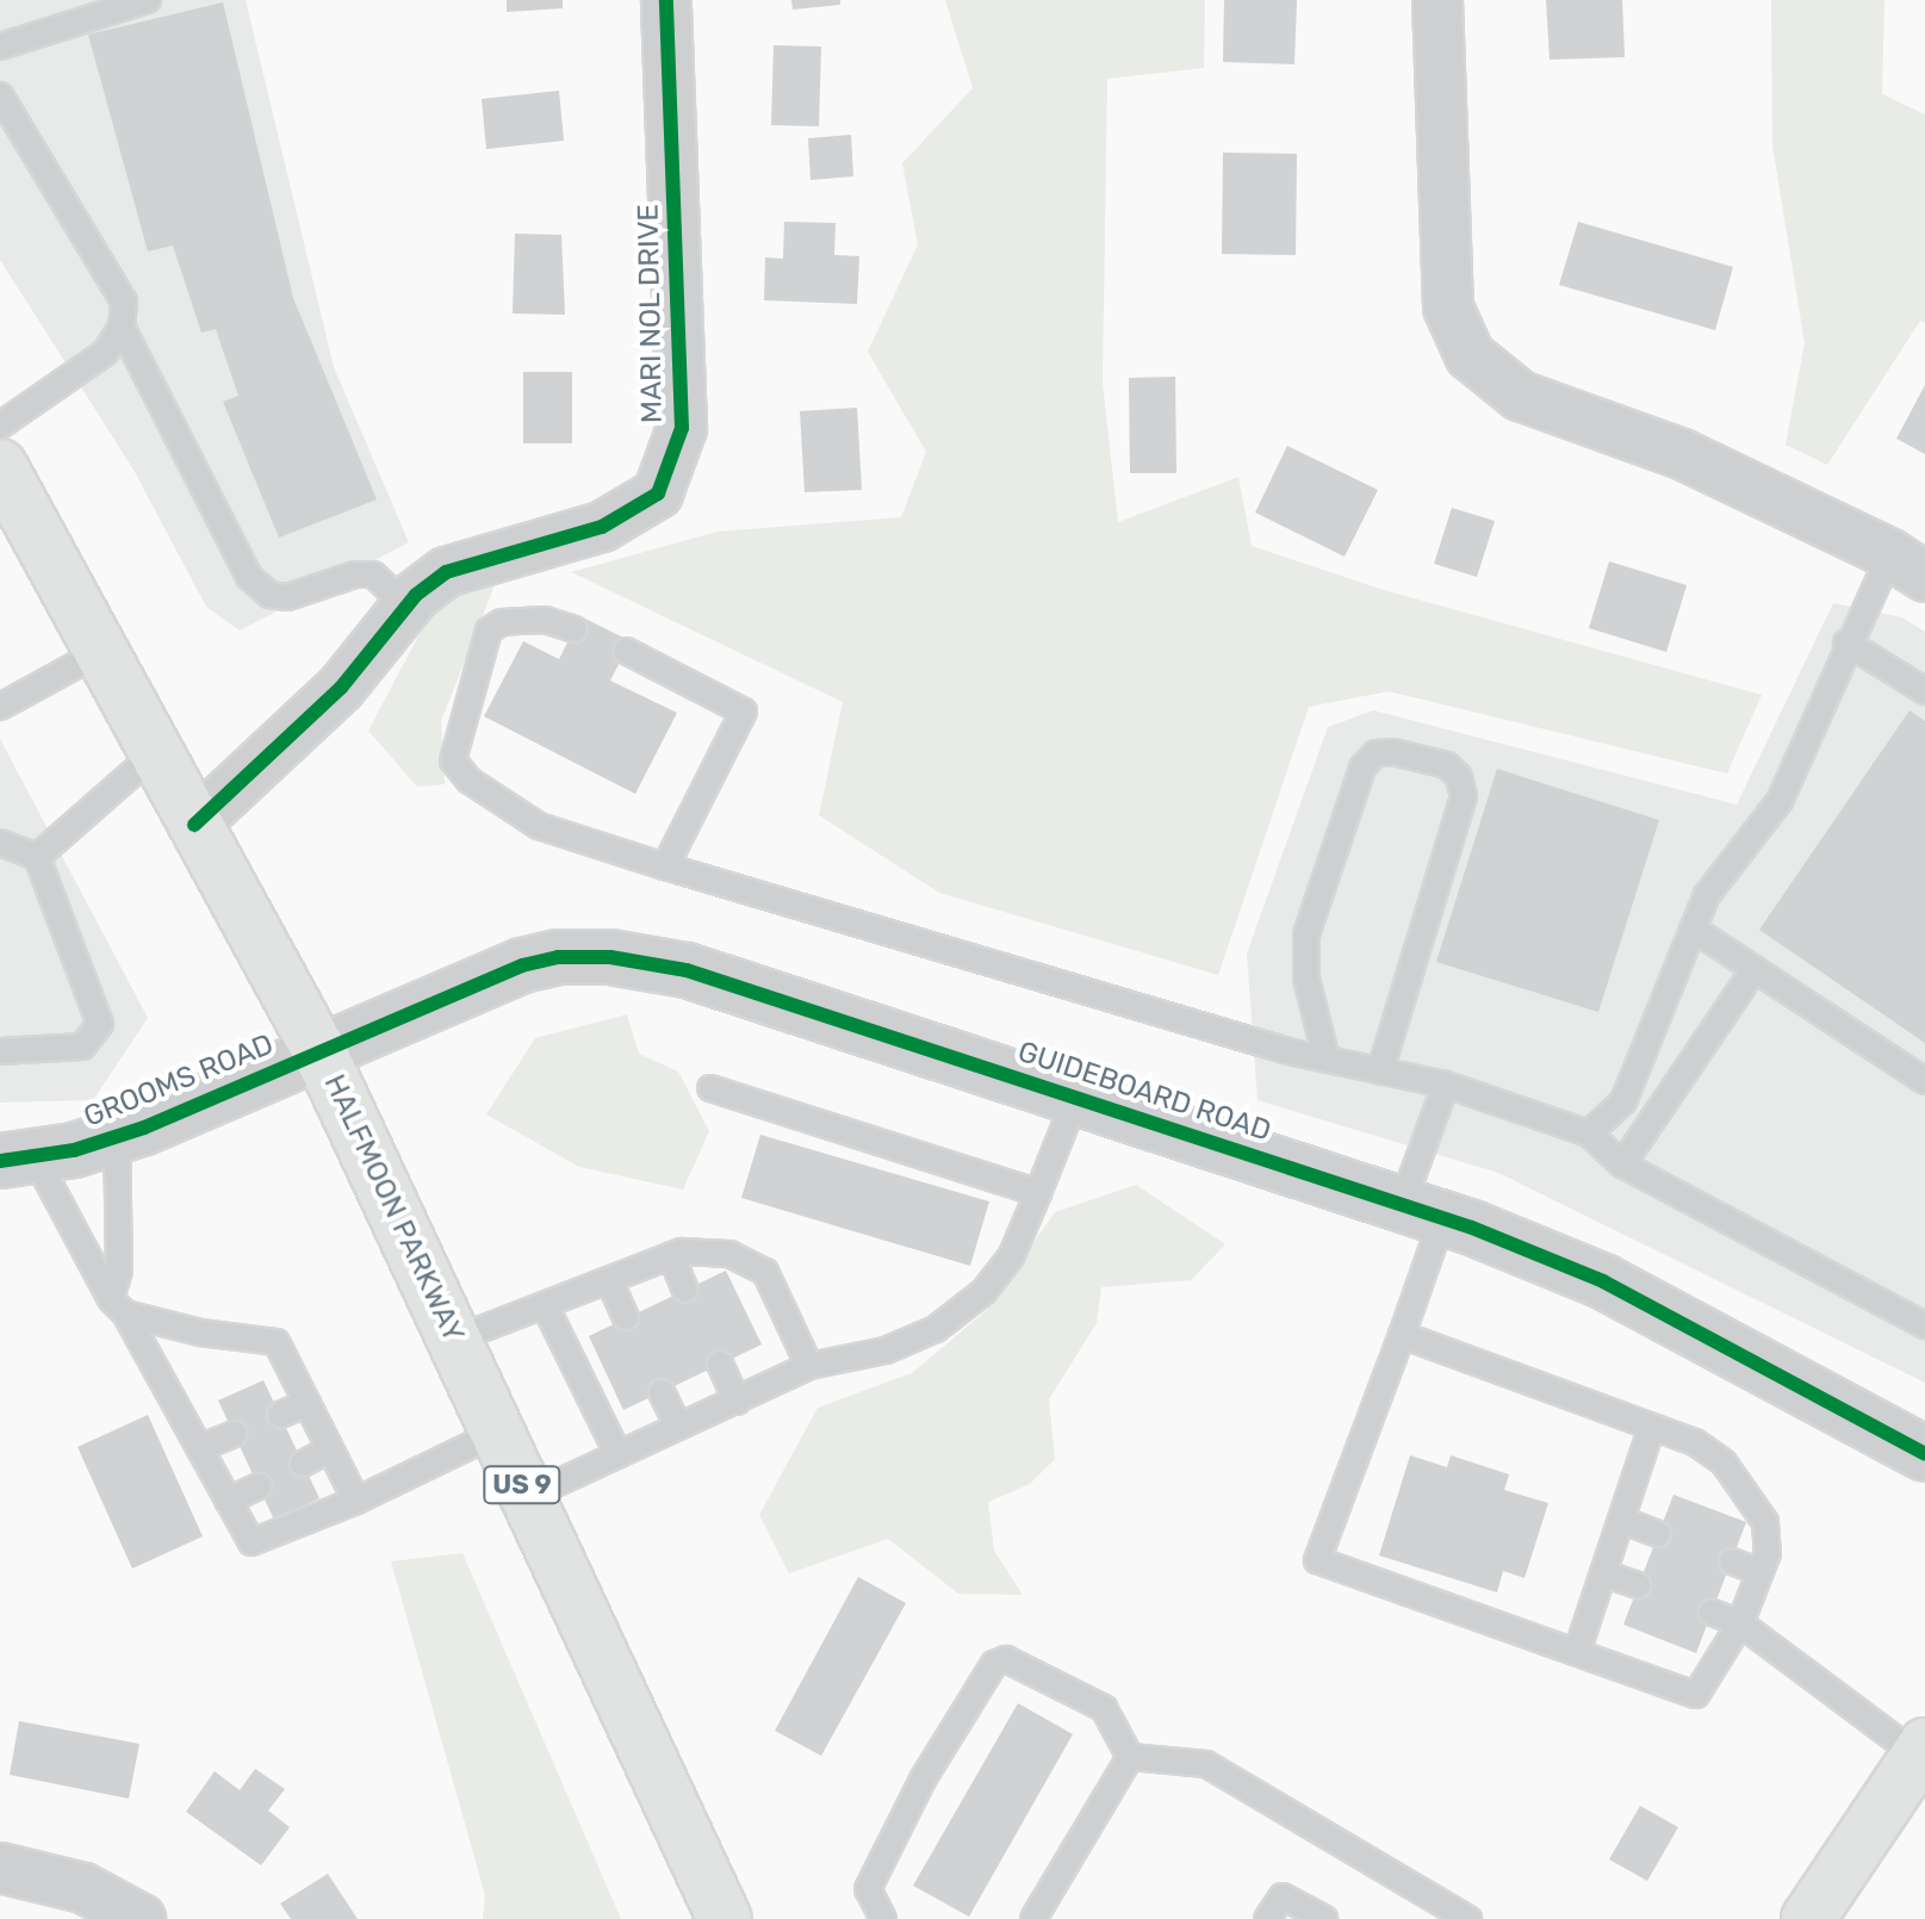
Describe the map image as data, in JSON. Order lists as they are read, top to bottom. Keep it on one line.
{"streets":{"main road":["HALFMOON PARKWAY","US 9"],"street":["MARI NOL DRIVE","GROOMS ROAD","GUIDEBOARD ROAD"]},"crossings":[["MARI NOL DRIVE","HALFMOON PARKWAY"],["GROOMS ROAD","GUIDEBOARD ROAD"],["GROOMS ROAD","HALFMOON PARKWAY"],["GUIDEBOARD ROAD","HALFMOON PARKWAY"]]}
